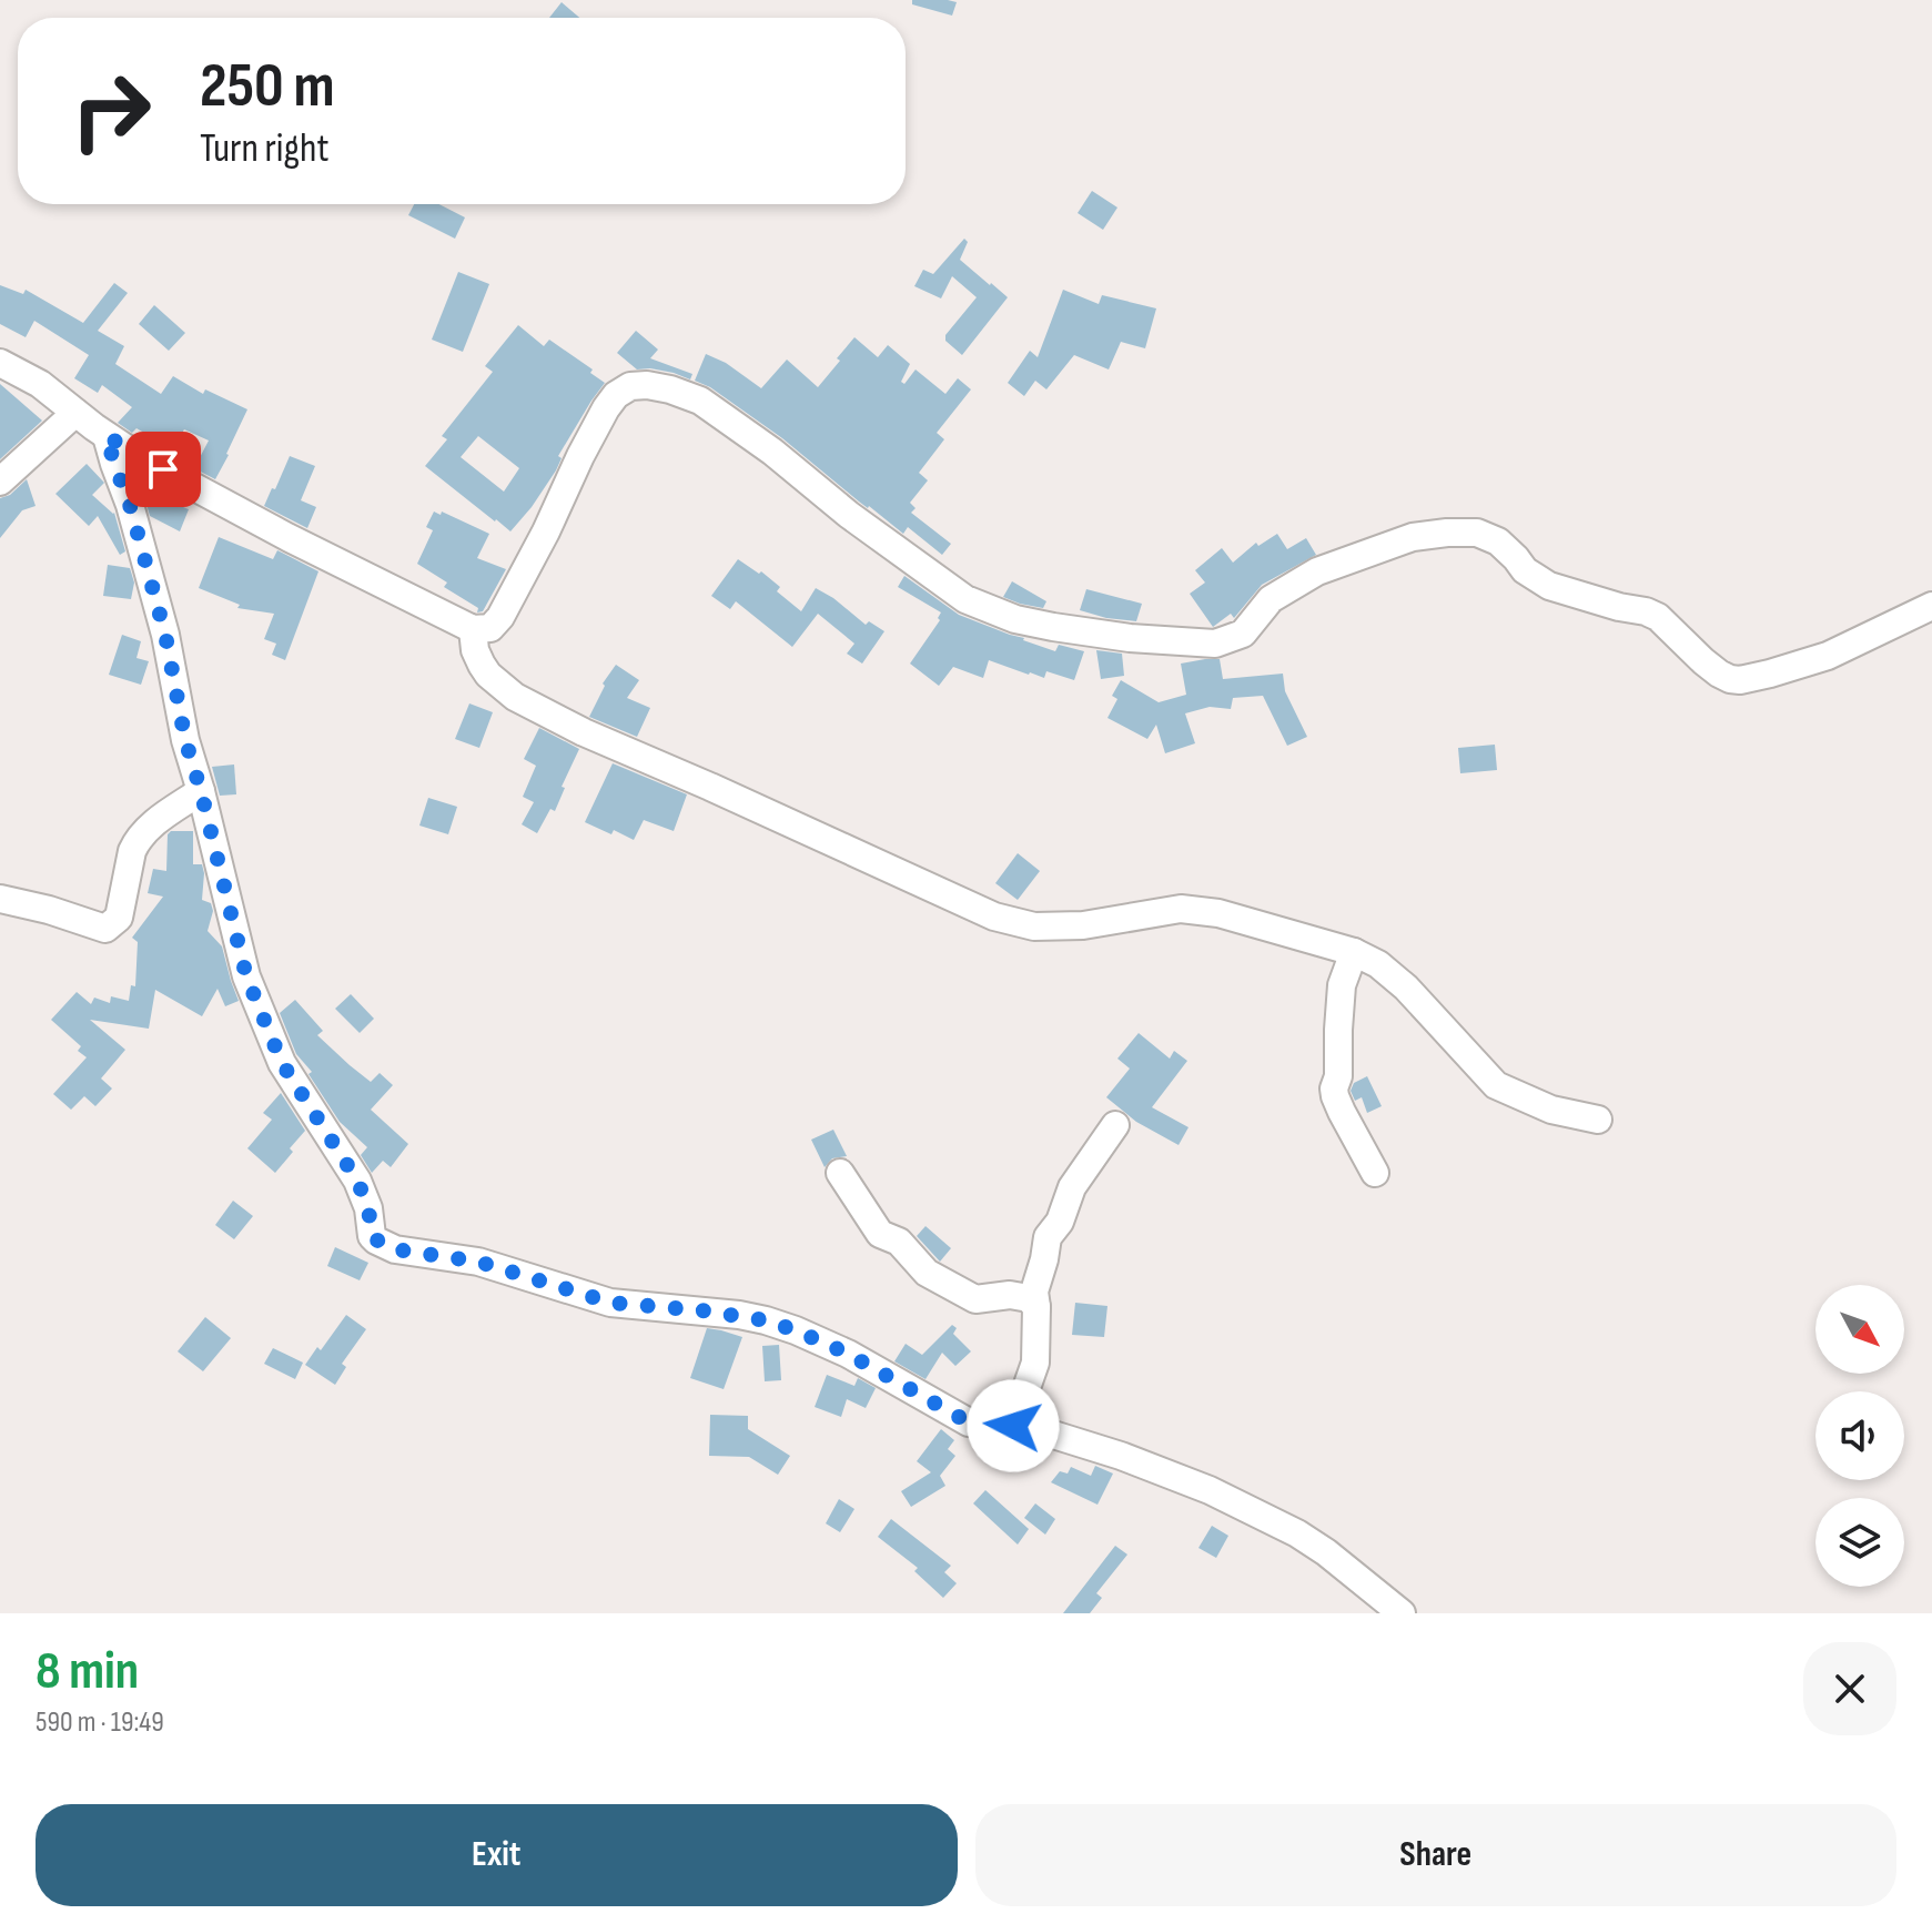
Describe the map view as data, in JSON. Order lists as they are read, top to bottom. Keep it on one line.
{"north":"bottom right","page":{"turn":["250 m","Turn right"],"heading":["8 min","590 m · 19:49"],"buttons":["Exit","Share"]}}
